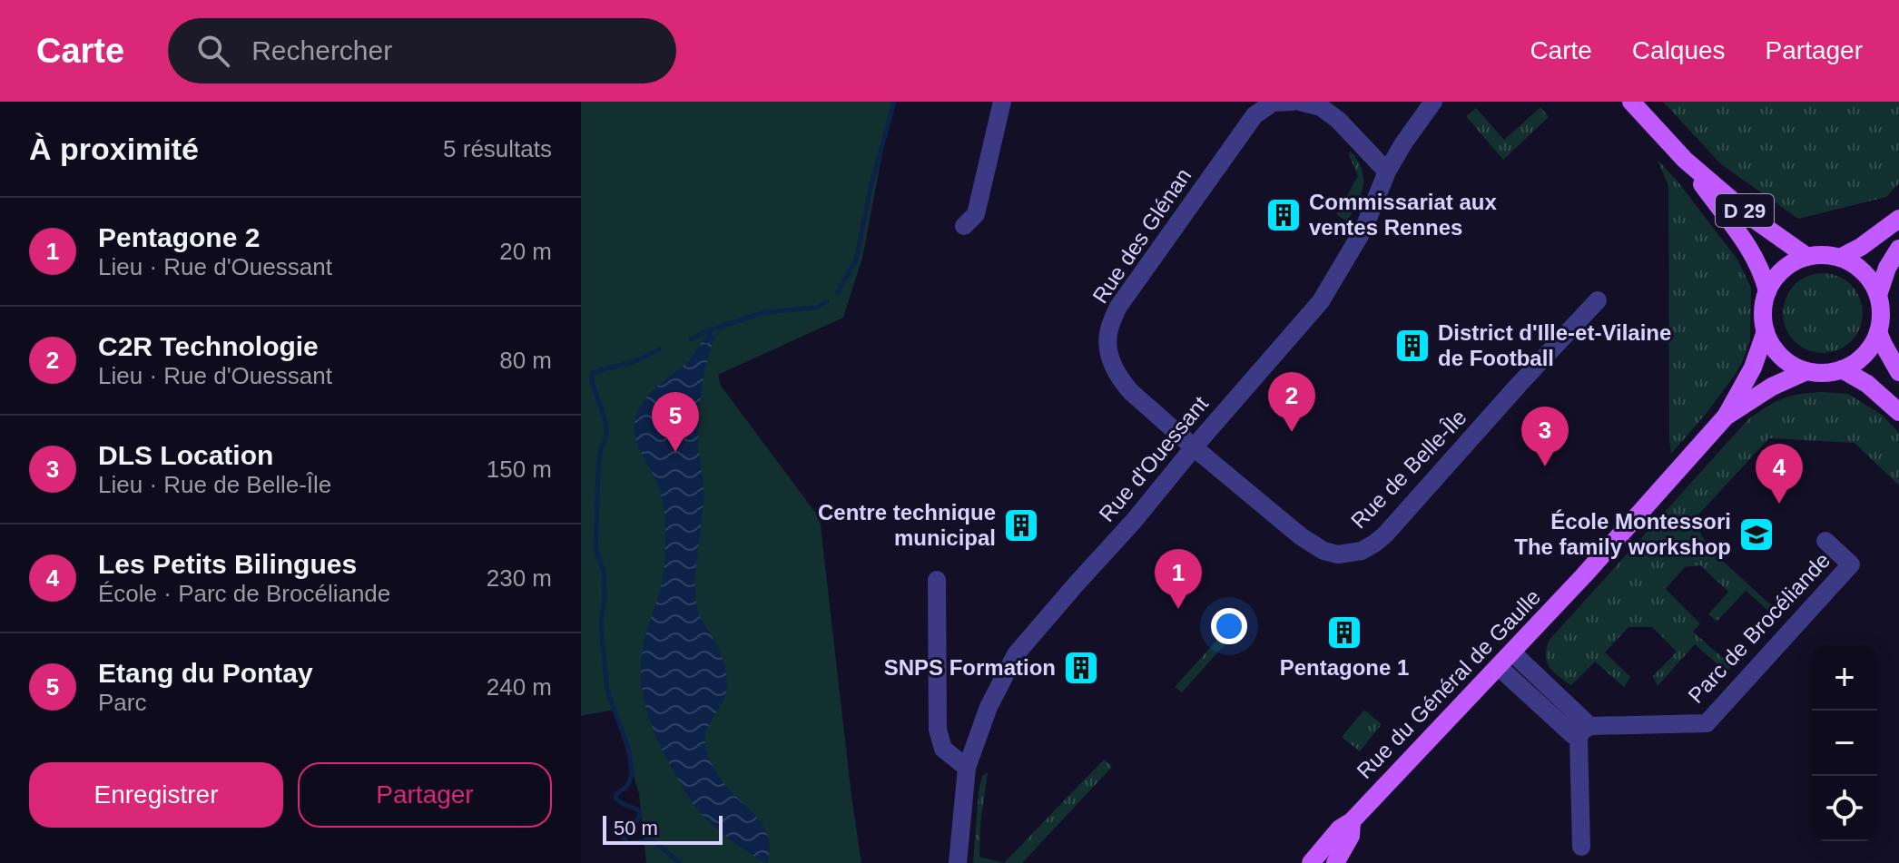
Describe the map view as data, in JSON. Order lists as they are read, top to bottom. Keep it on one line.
{"streets":{"main road":["D 29","Rue du Général de Gaulle"],"street":["Rue des Glénan","Rue d'Ouessant","Rue de Belle-Île","Parc de Brocéliande"]},"crossings":[["D 29","Rue du Général de Gaulle"],["Rue des Glénan","Rue d'Ouessant"],["Rue des Glénan","Rue de Belle-Île"],["Rue d'Ouessant","Rue de Belle-Île"]],"places":{"building":["Commissariat aux ventes Rennes","District d'Ille-et-Vilaine de Football","Centre technique municipal","Pentagone 1","SNPS Formation"],"school or university":["École Montessori The family workshop"]},"scale_bar":"50 m","page":{"header":"Carte","search":"Rechercher","nav":["Carte","Calques","Partager"],"heading":["À proximité","5 résultats"],"list":[{"mark":"1","name":"Pentagone 2","note":"Lieu · Rue d'Ouessant","value":"20 m"},{"mark":"2","name":"C2R Technologie","note":"Lieu · Rue d'Ouessant","value":"80 m"},{"mark":"3","name":"DLS Location","note":"Lieu · Rue de Belle-Île","value":"150 m"},{"mark":"4","name":"Les Petits Bilingues","note":"École · Parc de Brocéliande","value":"230 m"},{"mark":"5","name":"Etang du Pontay","note":"Parc","value":"240 m"}],"pins":["2","5","3","4","1"],"map_buttons":["+","−"],"buttons":["Enregistrer","Partager"],"scale":"50 m"}}
